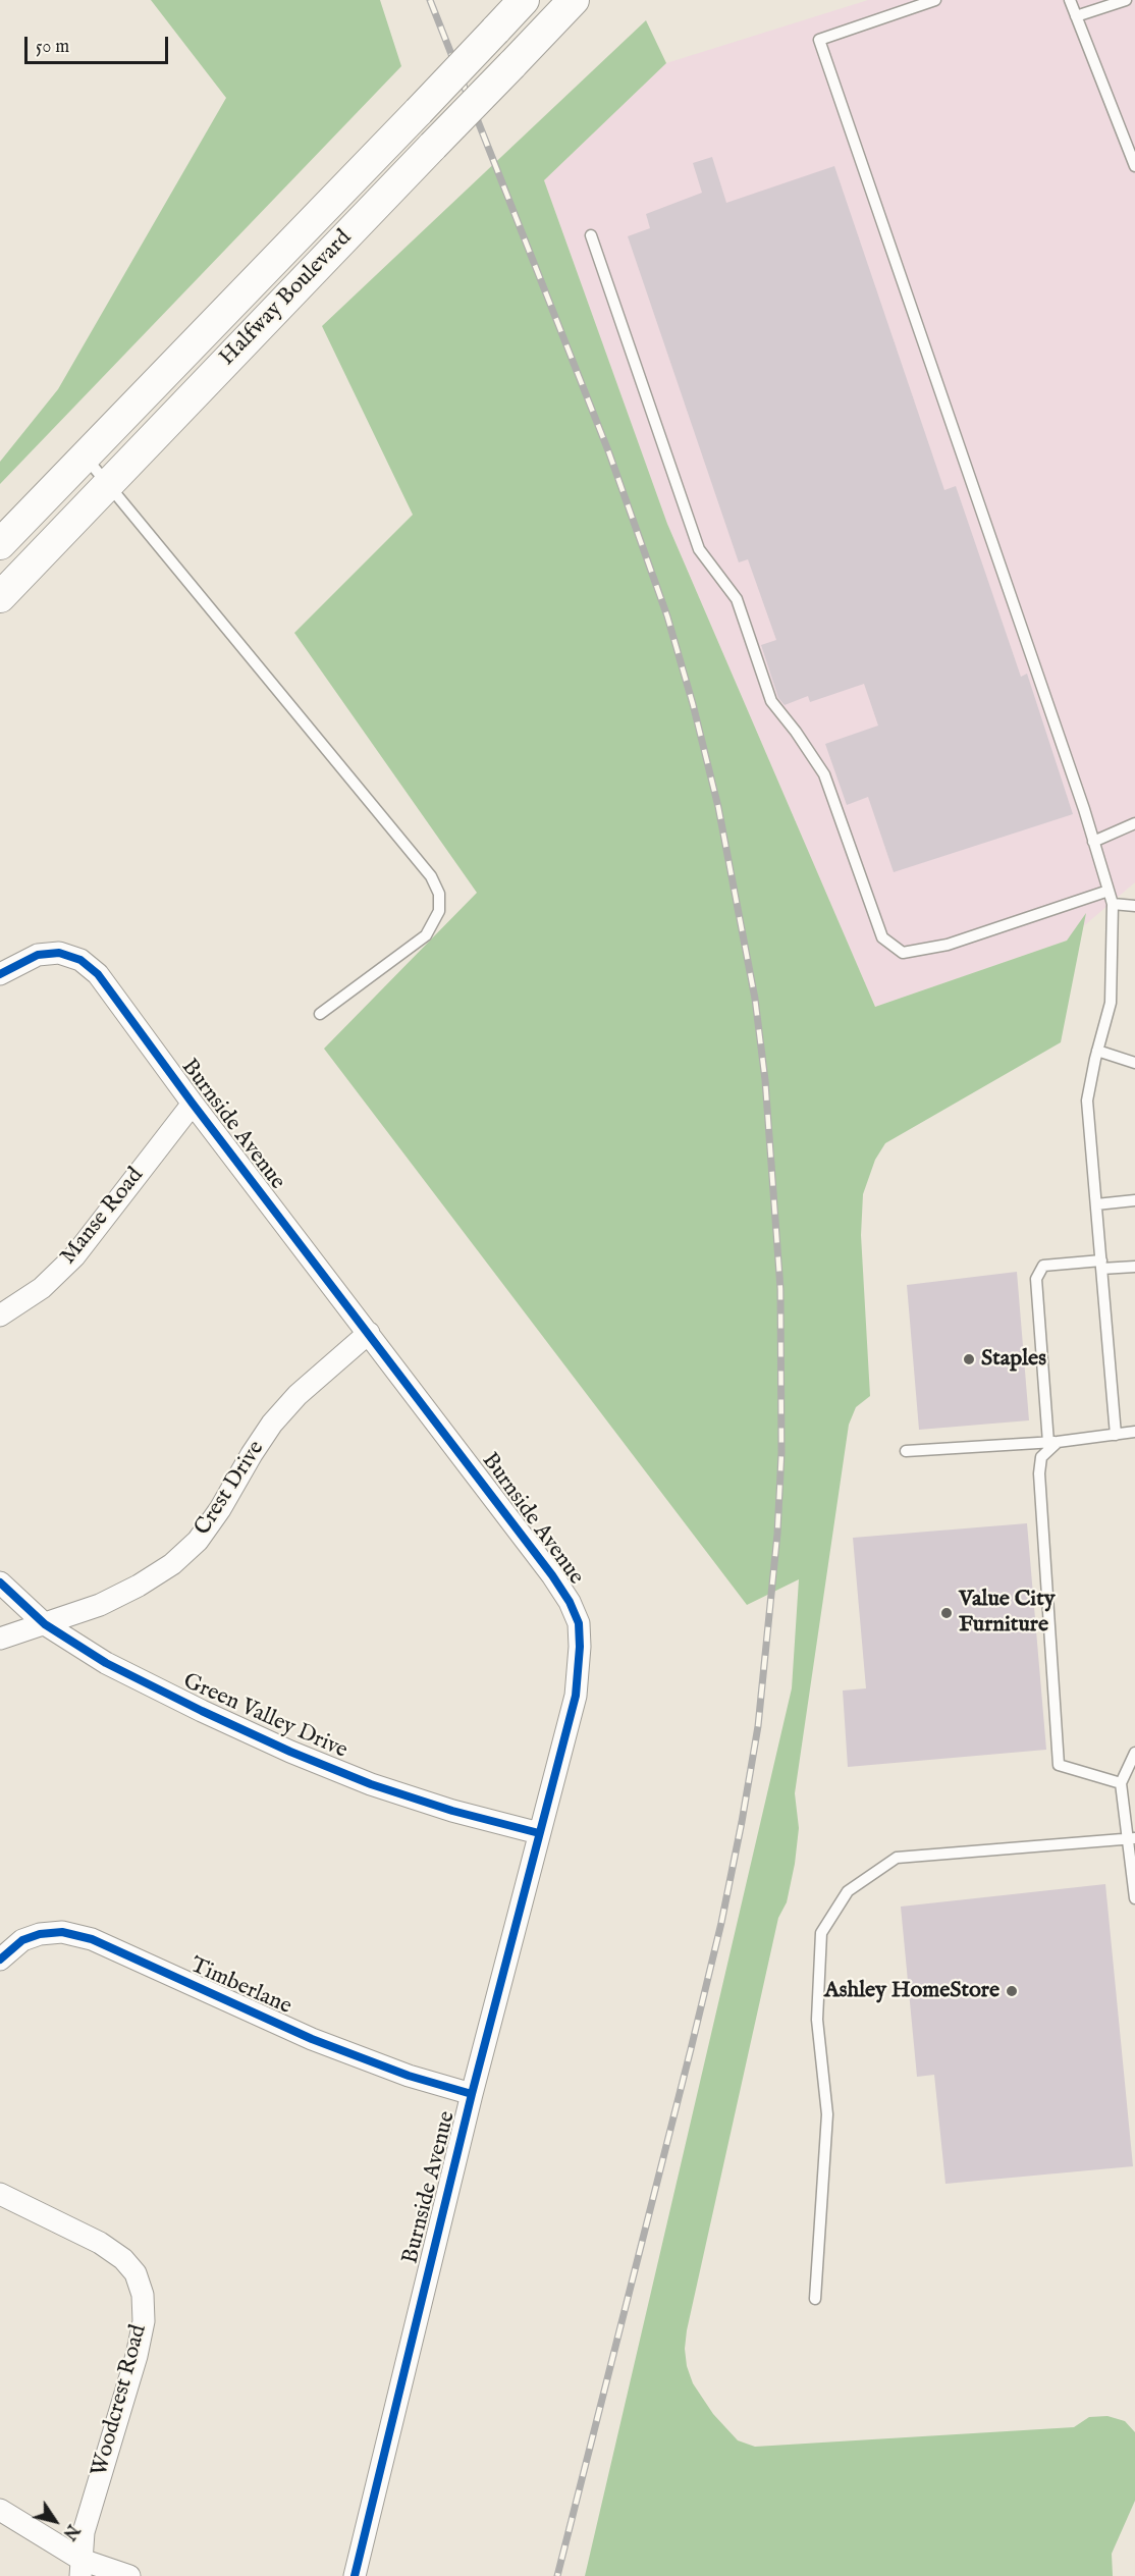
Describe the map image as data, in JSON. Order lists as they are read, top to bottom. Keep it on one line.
{"streets":{"main road":["Halfway Boulevard"],"street":["Burnside Avenue","Manse Road","Crest Drive","Green Valley Drive","Timberlane","Woodcrest Road"]},"crossings":[["Burnside Avenue","Manse Road"],["Burnside Avenue","Crest Drive"],["Burnside Avenue","Green Valley Drive"],["Burnside Avenue","Timberlane"],["Crest Drive","Green Valley Drive"]],"places":["Staples","Value City Furniture","Ashley HomeStore"],"scale_bar":"50 m","north":"bottom right"}
